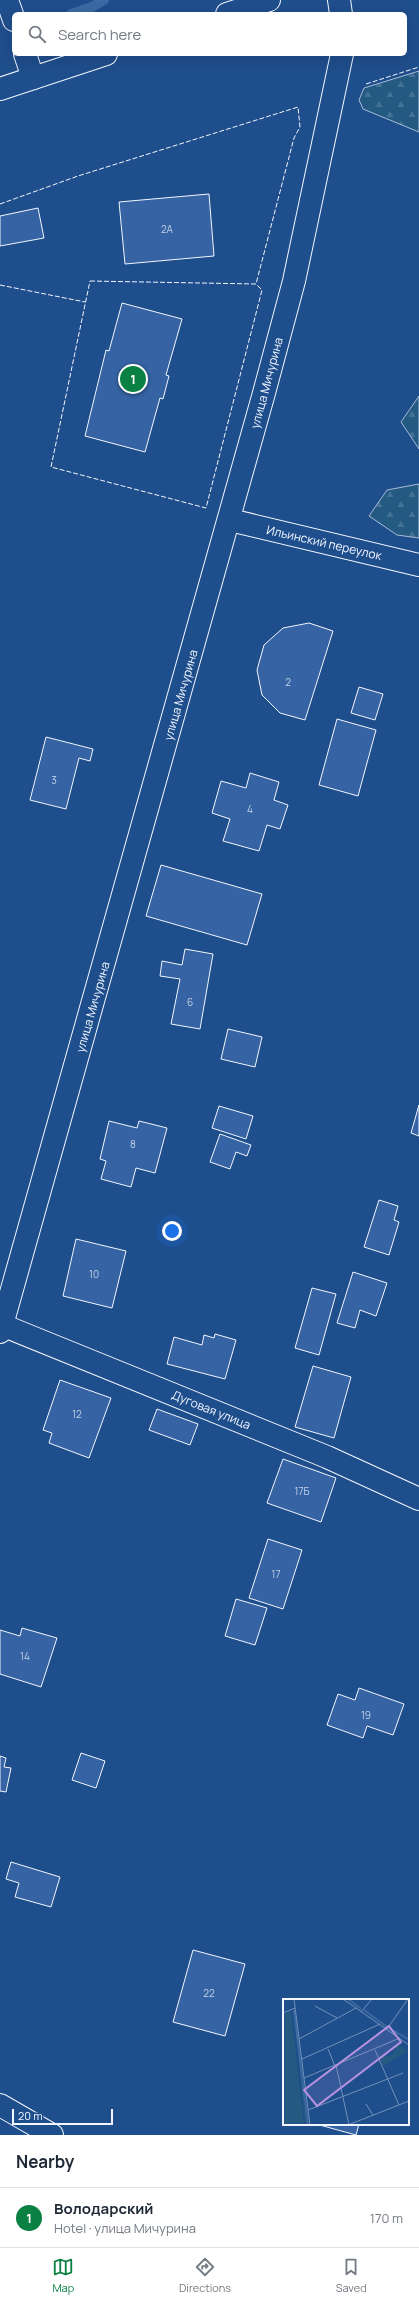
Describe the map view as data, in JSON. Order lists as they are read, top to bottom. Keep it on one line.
{"streets":{"street":["улица Мичурина","Ильинский переулок","Дуговая улица"]},"crossings":[["улица Мичурина","Ильинский переулок"],["улица Мичурина","Дуговая улица"]],"house_numbers":["2А","2","3","4","6","8","10","12","17Б","17","14","19","22"],"scale_bar":"20 m","page":{"search":"Search here","pins":"1","scale":"20 m","heading":"Nearby","list":[{"mark":"1","name":"Володарский","note":"Hotel · улица Мичурина","value":"170 m"}],"nav":["Map","Directions","Saved"]}}
